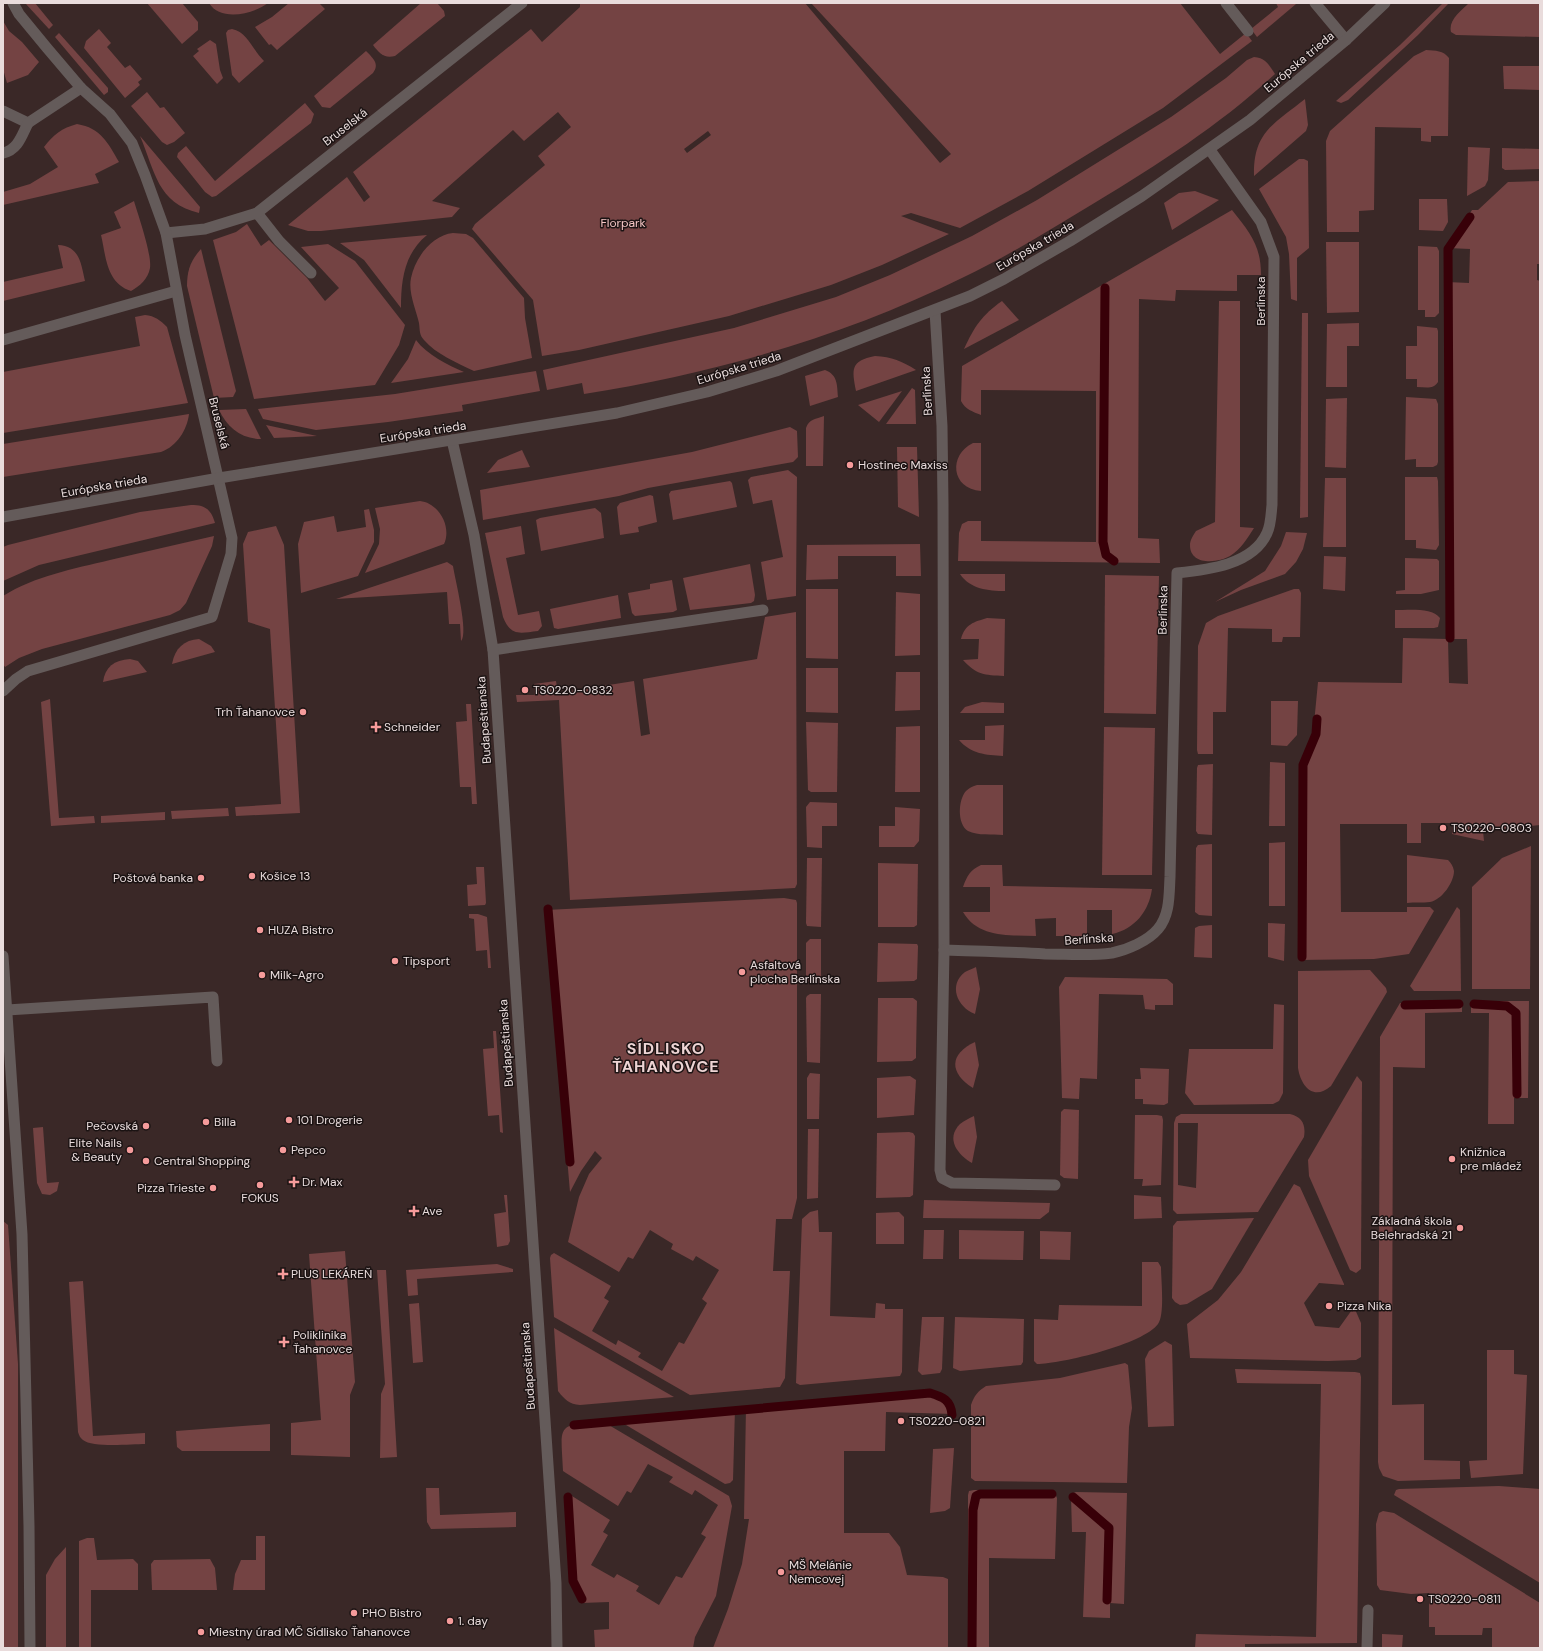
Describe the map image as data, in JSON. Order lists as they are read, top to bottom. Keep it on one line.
{"streets":{"street":["Európska trieda","Bruselská","Berlínska","Budapeštianska"]},"crossings":[["Európska trieda","Bruselská"],["Európska trieda","Berlínska"],["Európska trieda","Budapeštianska"]],"districts":["SÍDLISKO ŤAHANOVCE"],"parks":["Florpark"],"places":{"other":["Hostinec Maxiss","TS0220-0832","Trh Ťahanovce","TS0220-0803","Košice 13","Poštová banka","HUZA Bistro","Tipsport","Asfaltová plocha Berlínska","Milk-Agro","101 Drogerie","Billa","Pečovská","Elite Nails & Beauty","Pepco","Knižnica pre mládež","Central Shopping","FOKUS","Pizza Trieste","Základná škola Belehradská 21","Pizza Nika","TS0220-0821","MŠ Melánie Nemcovej","TS0220-0811","PHO Bistro","1. day","Miestny úrad MČ Sídlisko Ťahanovce"],"health":["Schneider","Dr. Max","Ave","PLUS LEKÁREŇ","Poliklinika Ťahanovce"]}}
